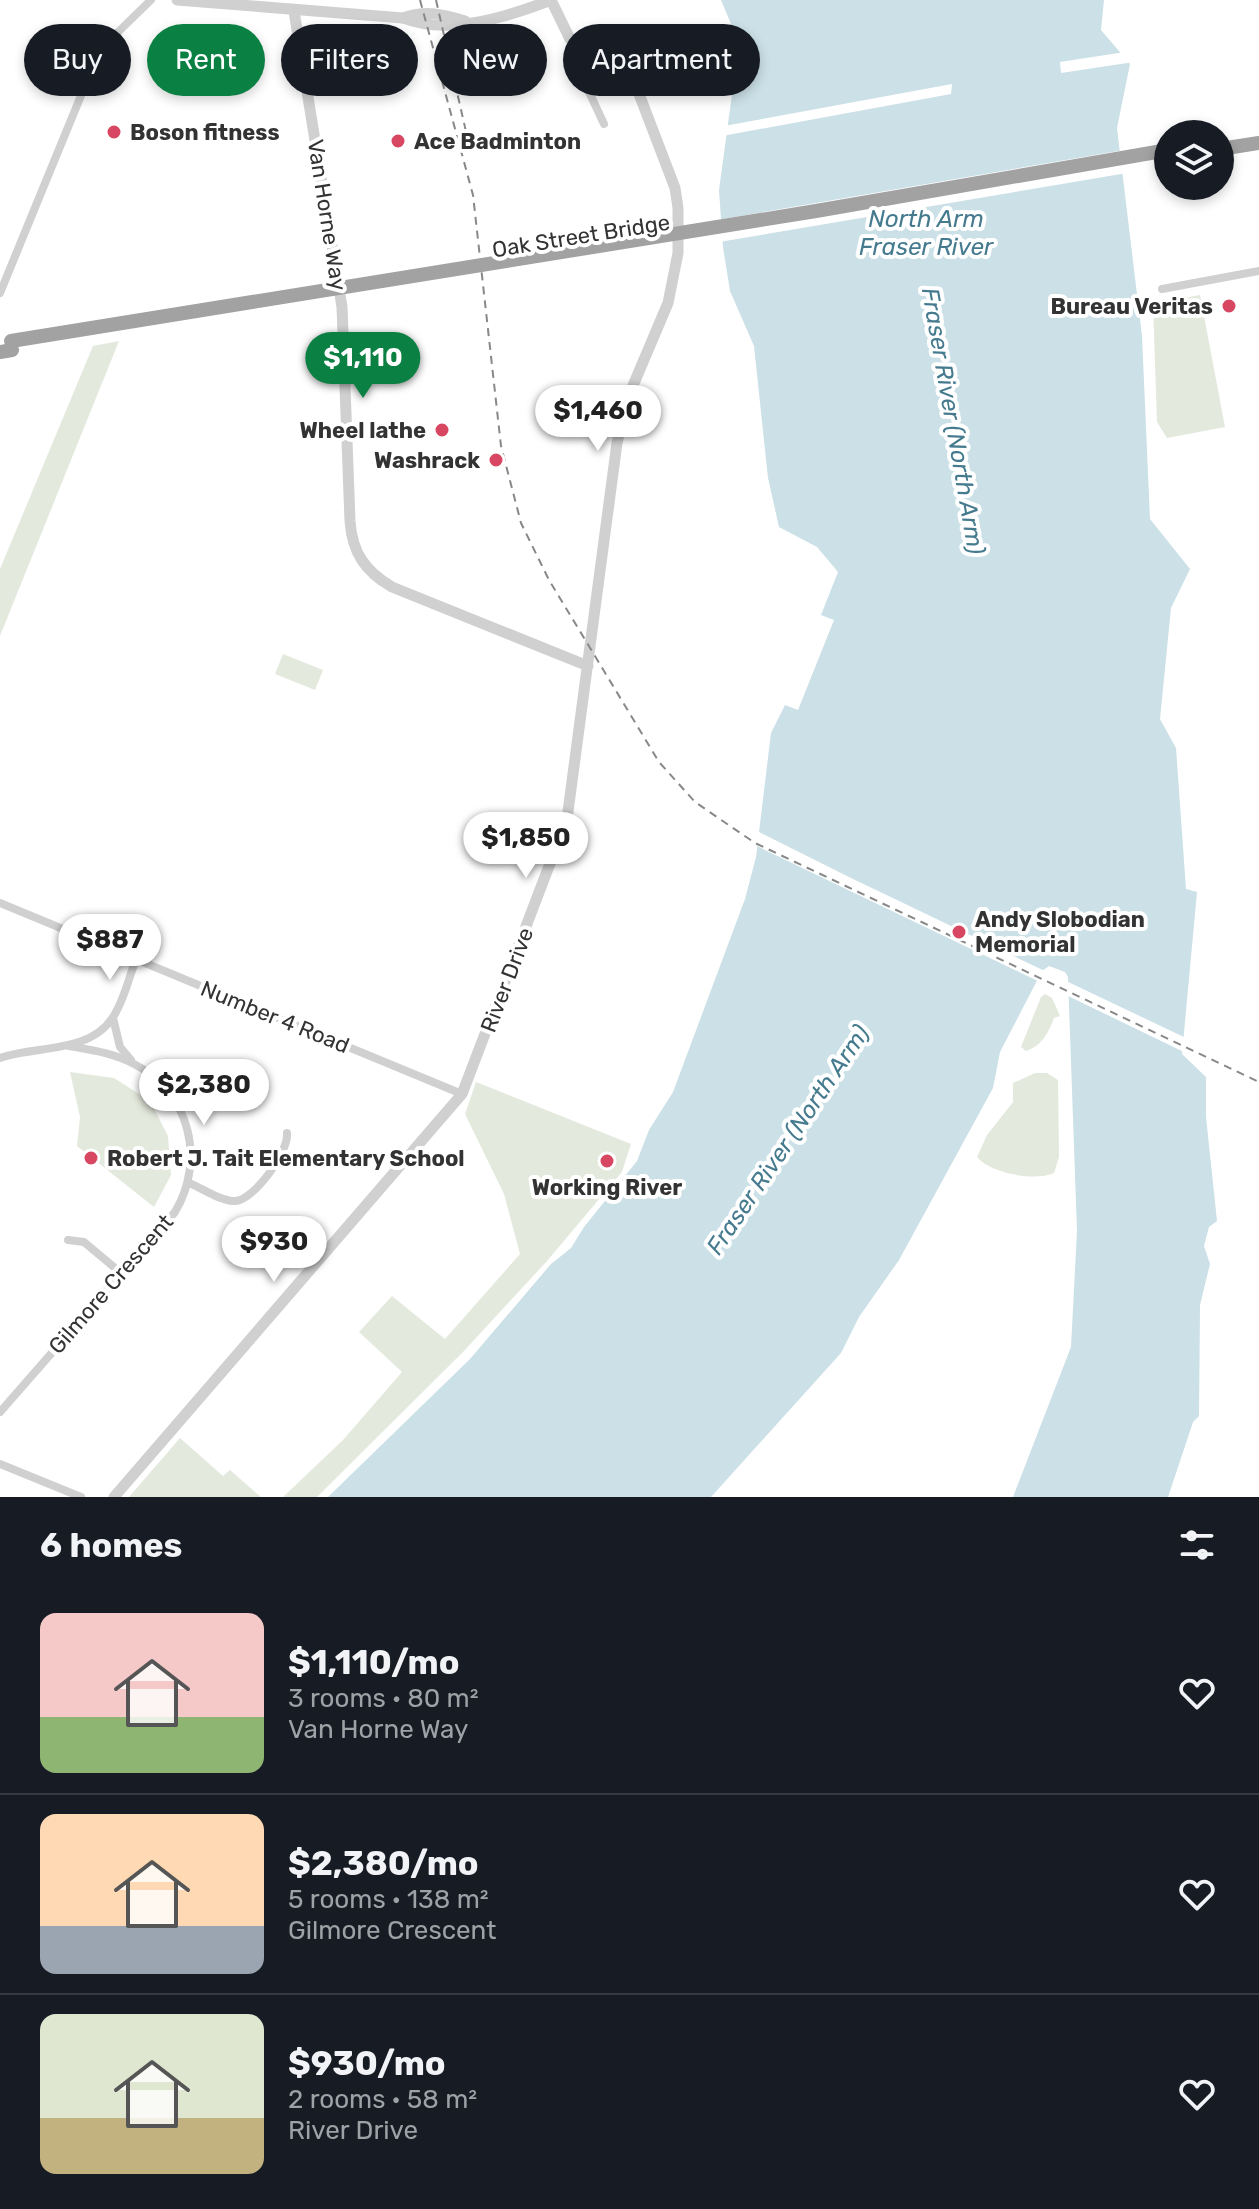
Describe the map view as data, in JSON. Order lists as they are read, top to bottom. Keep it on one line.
{"streets":{"highway":["Oak Street Bridge"],"street":["Van Horne Way","River Drive","Number 4 Road","Gilmore Crescent"]},"crossings":[["Van Horne Way","River Drive"],["River Drive","Number 4 Road"]],"water":["North Arm Fraser River","Fraser River (North Arm)"],"places":["Boson fitness","Ace Badminton","Bureau Veritas","Wheel lathe","Washrack","Andy Slobodian Memorial","Robert J. Tait Elementary School","Working River"],"page":{"chip":["Buy","Rent","Filters","New","Apartment"],"price":["$1,110","$1,460","$1,850","$887","$2,380","$930"],"heading":"6 homes","list":[{"name":"$1,110/mo","note":"3 rooms · 80 m² · Van Horne Way"},{"name":"$2,380/mo","note":"5 rooms · 138 m² · Gilmore Crescent"},{"name":"$930/mo","note":"2 rooms · 58 m² · River Drive"}]}}
